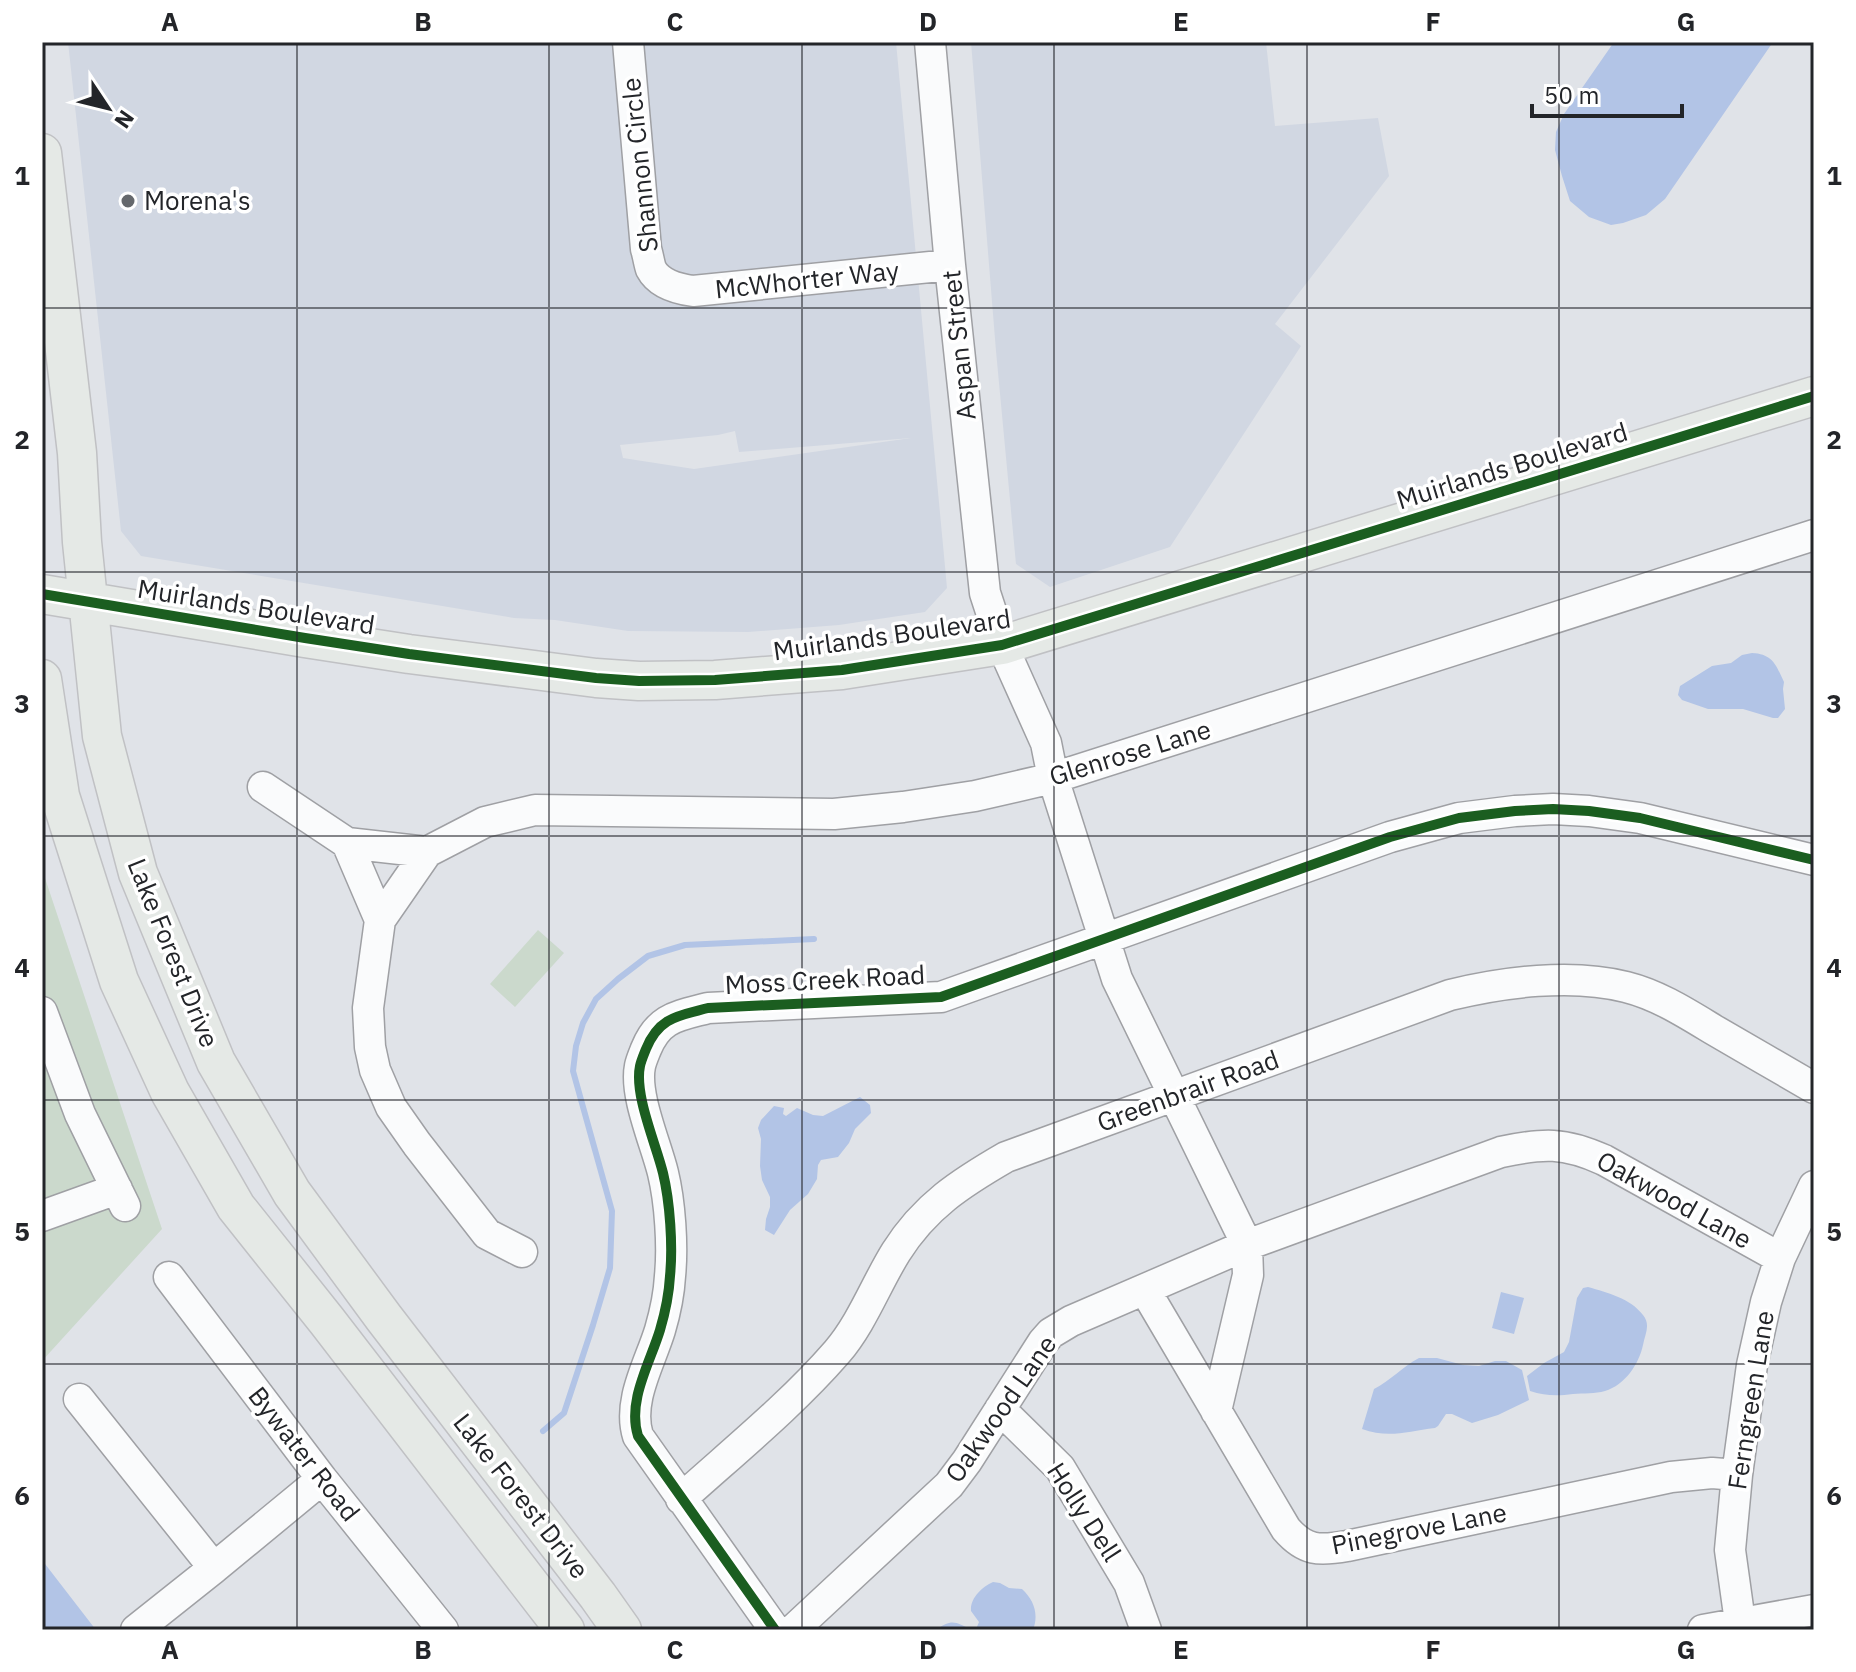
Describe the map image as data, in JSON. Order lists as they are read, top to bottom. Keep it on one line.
{"streets":{"main road":["Muirlands Boulevard","Lake Forest Drive"],"street":["Shannon Circle","McWhorter Way","Aspan Street","Glenrose Lane","Moss Creek Road","Greenbrair Road","Oakwood Lane","Ferngreen Lane","Bywater Road","Holly Dell","Pinegrove Lane"]},"crossings":[["Shannon Circle","McWhorter Way"],["McWhorter Way","Aspan Street"],["Aspan Street","Muirlands Boulevard"],["Muirlands Boulevard","Lake Forest Drive"],["Moss Creek Road","Greenbrair Road"],["Oakwood Lane","Ferngreen Lane"],["Oakwood Lane","Holly Dell"],["Oakwood Lane","Pinegrove Lane"],["Ferngreen Lane","Pinegrove Lane"]],"places":["Morena's"],"scale_bar":"50 m","north":"bottom right","grid":{"columns":["A","B","C","D","E","F","G"],"rows":["1","2","3","4","5","6"]}}
